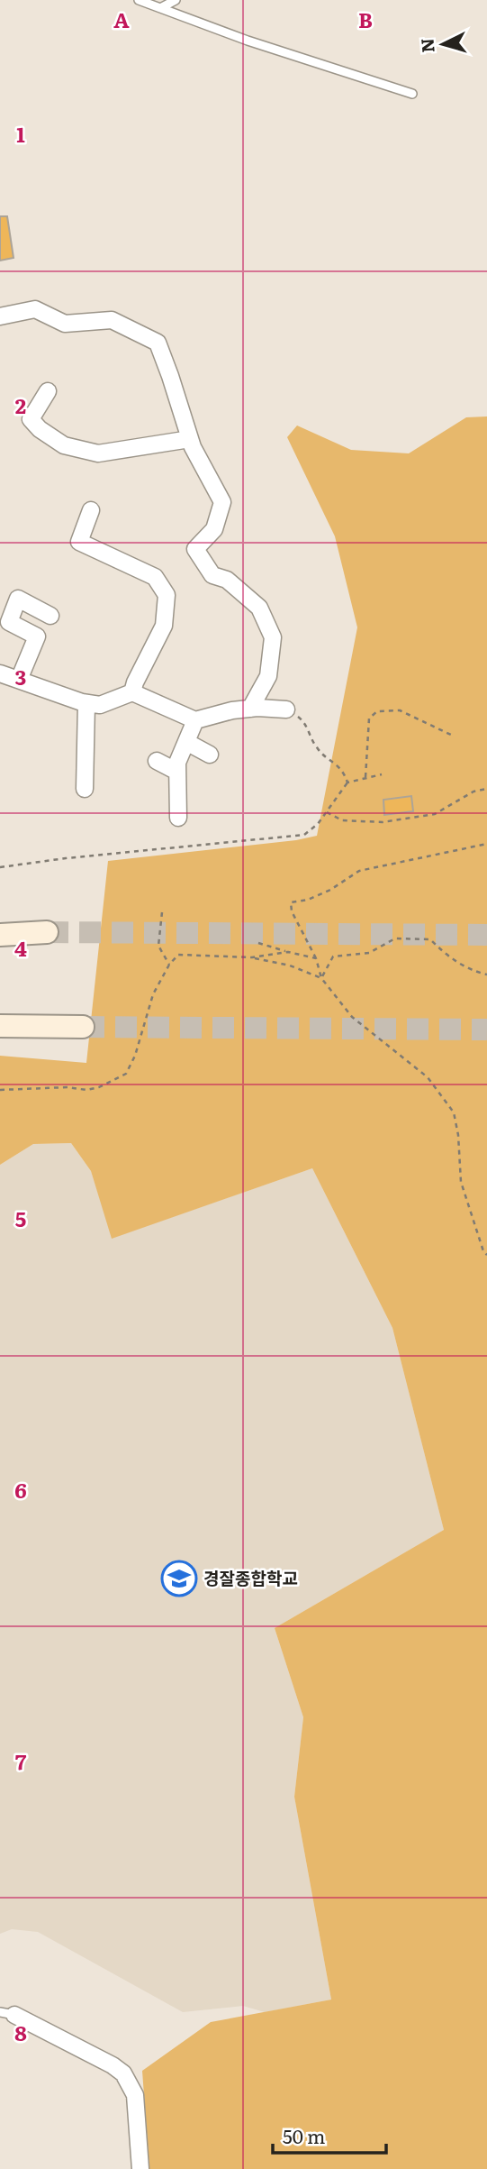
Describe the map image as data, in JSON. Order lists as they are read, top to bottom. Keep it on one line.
{"places":{"school or university":["경잘종합학교"]},"scale_bar":"50 m","north":"left","grid":{"columns":["A","B"],"rows":["1","2","3","4","5","6","7","8"]}}
